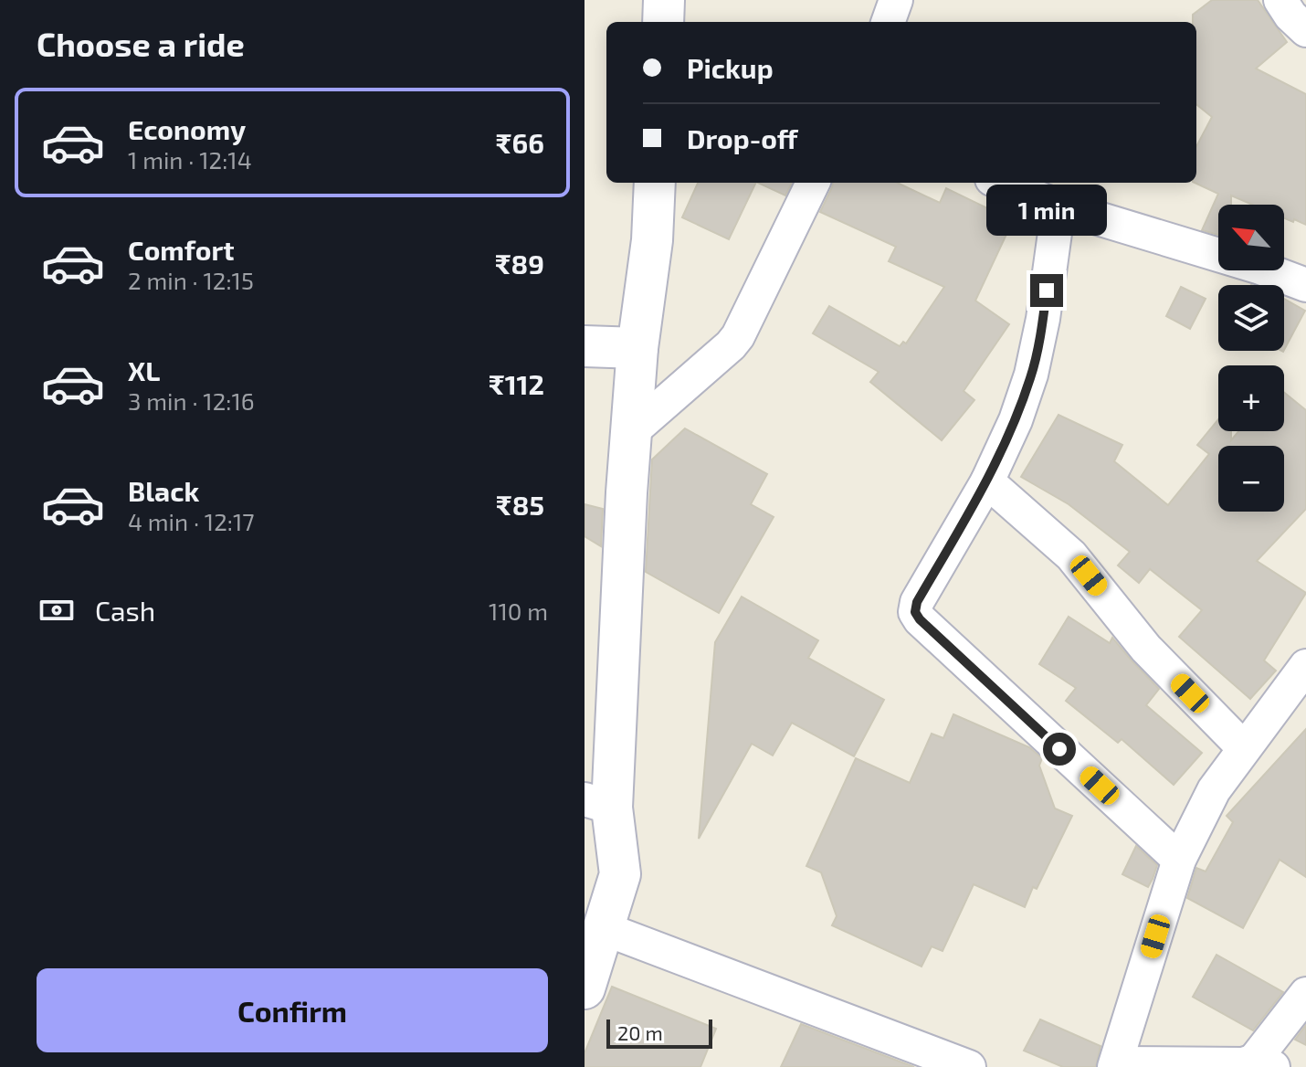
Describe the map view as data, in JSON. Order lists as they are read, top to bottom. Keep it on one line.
{"scale_bar":"20 m","north":"top left","page":{"heading":"Choose a ride","banner":["Pickup","Drop-off"],"list":[{"name":"Economy","note":"1 min · 12:14","value":"₹66"},{"name":"Comfort","note":"2 min · 12:15","value":"₹89"},{"name":"XL","note":"3 min · 12:16","value":"₹112"},{"name":"Black","note":"4 min · 12:17","value":"₹85"}],"bubble":"1 min","map_buttons":["+","−"],"pay":["Cash","110 m"],"buttons":"Confirm","scale":"20 m"}}
